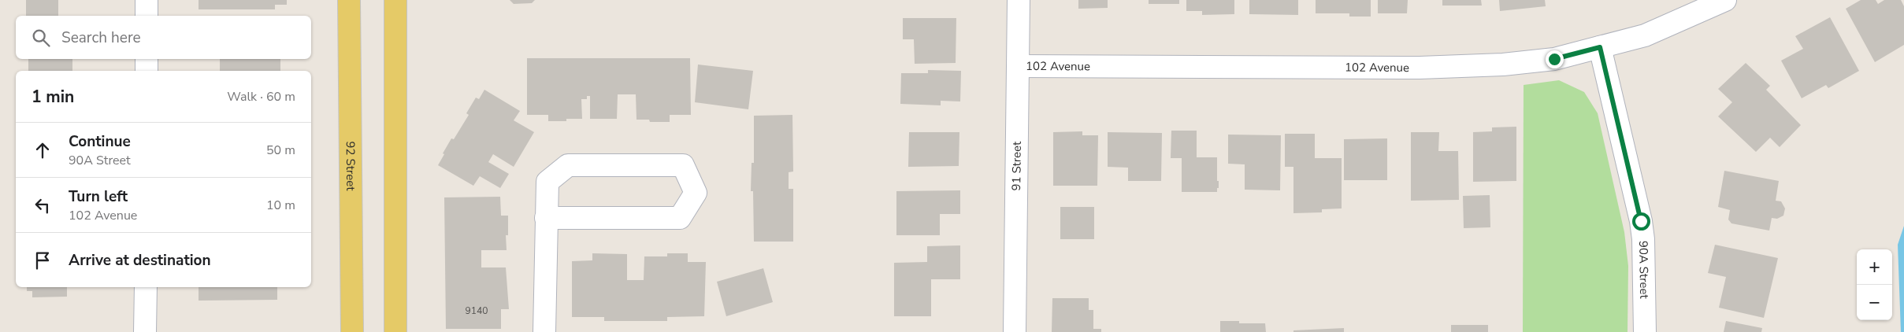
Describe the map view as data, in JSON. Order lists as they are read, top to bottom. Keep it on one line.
{"streets":{"main road":["92 Street"],"street":["102 Avenue","91 Street","90A Street"]},"crossings":[["102 Avenue","91 Street"],["102 Avenue","90A Street"]],"house_numbers":["9140"],"page":{"search":"Search here","heading":["1 min","Walk · 60 m"],"list":[["Continue","90A Street","50 m"],["Turn left","102 Avenue","10 m"],"Arrive at destination"],"map_buttons":["+","−"]}}
